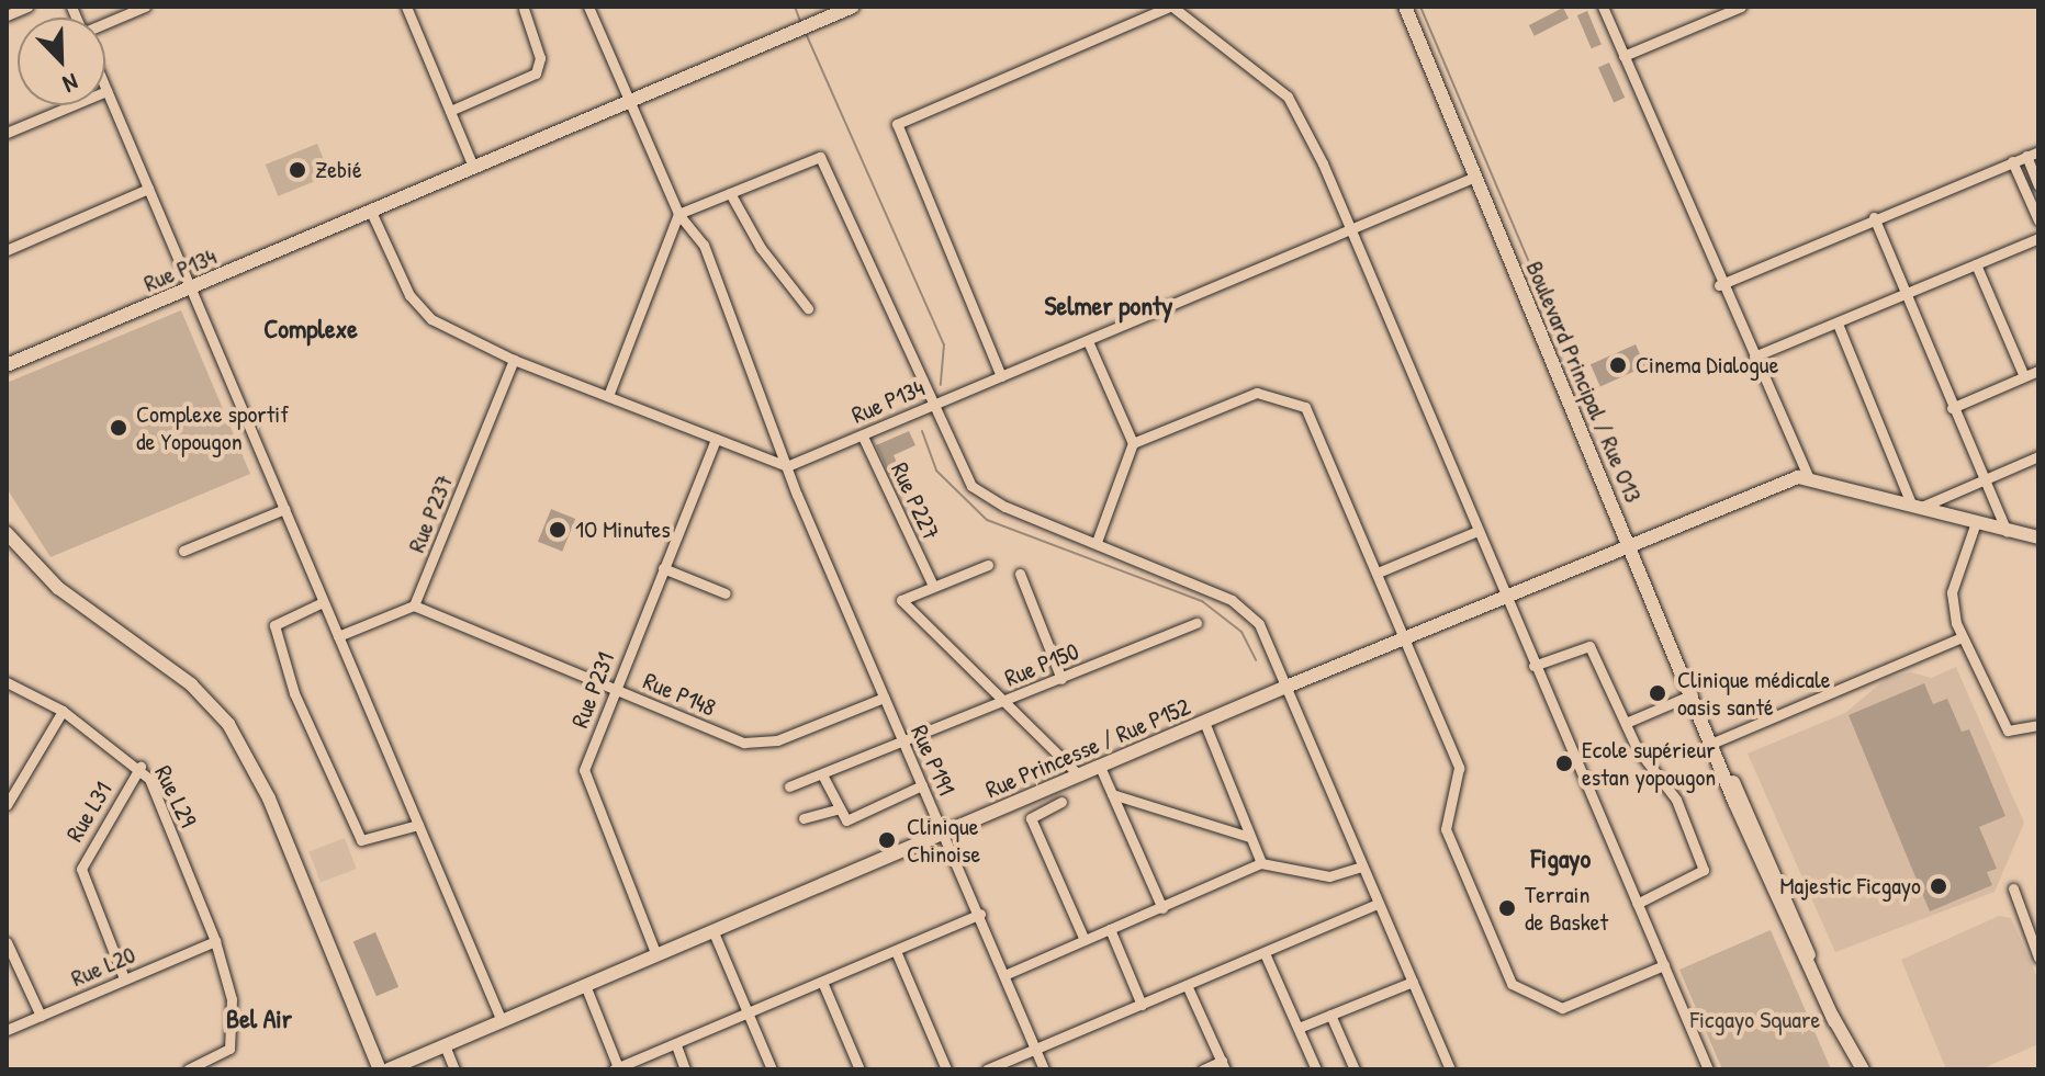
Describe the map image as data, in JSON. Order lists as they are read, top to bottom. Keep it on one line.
{"streets":{"street":["Rue P134","Boulevard Principal / Rue O13","Rue P227","Rue P237","Rue P150","Rue P231","Rue P148","Rue Princesse / Rue P152","Rue P191","Rue L29","Rue L31","Rue L20"]},"crossings":[["Rue P134","Boulevard Principal / Rue O13"],["Rue P134","Rue P227"],["Rue P134","Rue P191"],["Boulevard Principal / Rue O13","Rue Princesse / Rue P152"],["Rue P237","Rue P148"],["Rue P150","Rue P191"],["Rue P231","Rue P148"],["Rue P231","Rue Princesse / Rue P152"],["Rue P148","Rue P191"],["Rue Princesse / Rue P152","Rue P191"],["Rue L29","Rue L31"],["Rue L29","Rue L20"],["Rue L31","Rue L20"]],"districts":["Selmer ponty","Complexe","Figayo","Bel Air"],"parks":["Ficgayo Square"],"places":["Zebié","Cinema Dialogue","Complexe sportif de Yopougon","1O Minutes","Clinique médicale oasis santé","Ecole supérieur estan yopougon","Clinique Chinoise","Majestic Ficgayo","Terrain de Basket"],"north":"bottom right"}
